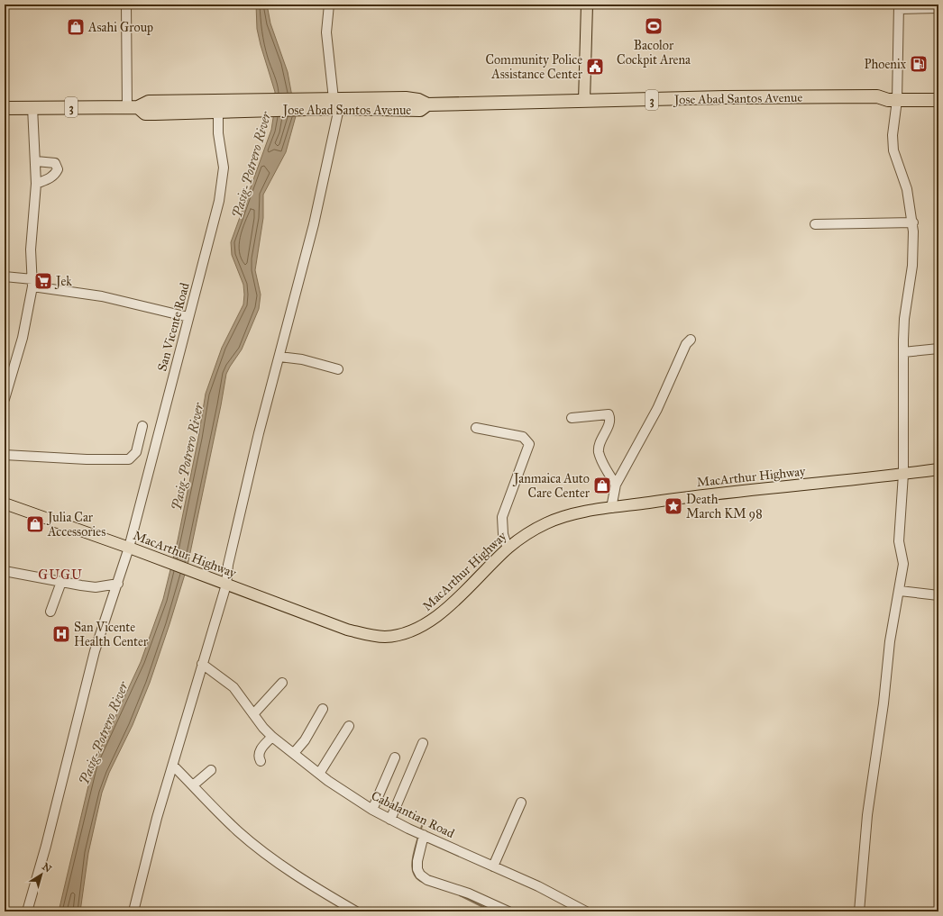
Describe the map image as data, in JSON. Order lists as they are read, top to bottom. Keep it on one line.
{"streets":{"highway":["Jose Abad Santos Avenue","3"],"main road":["MacArthur Highway"],"street":["San Vicente Road","Cabalantian Road"]},"crossings":[["Jose Abad Santos Avenue","San Vicente Road"],["San Vicente Road","MacArthur Highway"]],"districts":["GUGU"],"water":["Pasig-Potrero River"],"places":{"sports":["Bacolor Cockpit Arena"],"shop":["Asahi Group","Janmaica Auto Care Center","Julia Car Accessories"],"fuel station":["Phoenix"],"public building":["Community Police Assistance Center"],"supermarket":["Jek"],"place":["Death March KM 98"],"hospital":["San Vicente Health Center"]},"north":"top right"}
